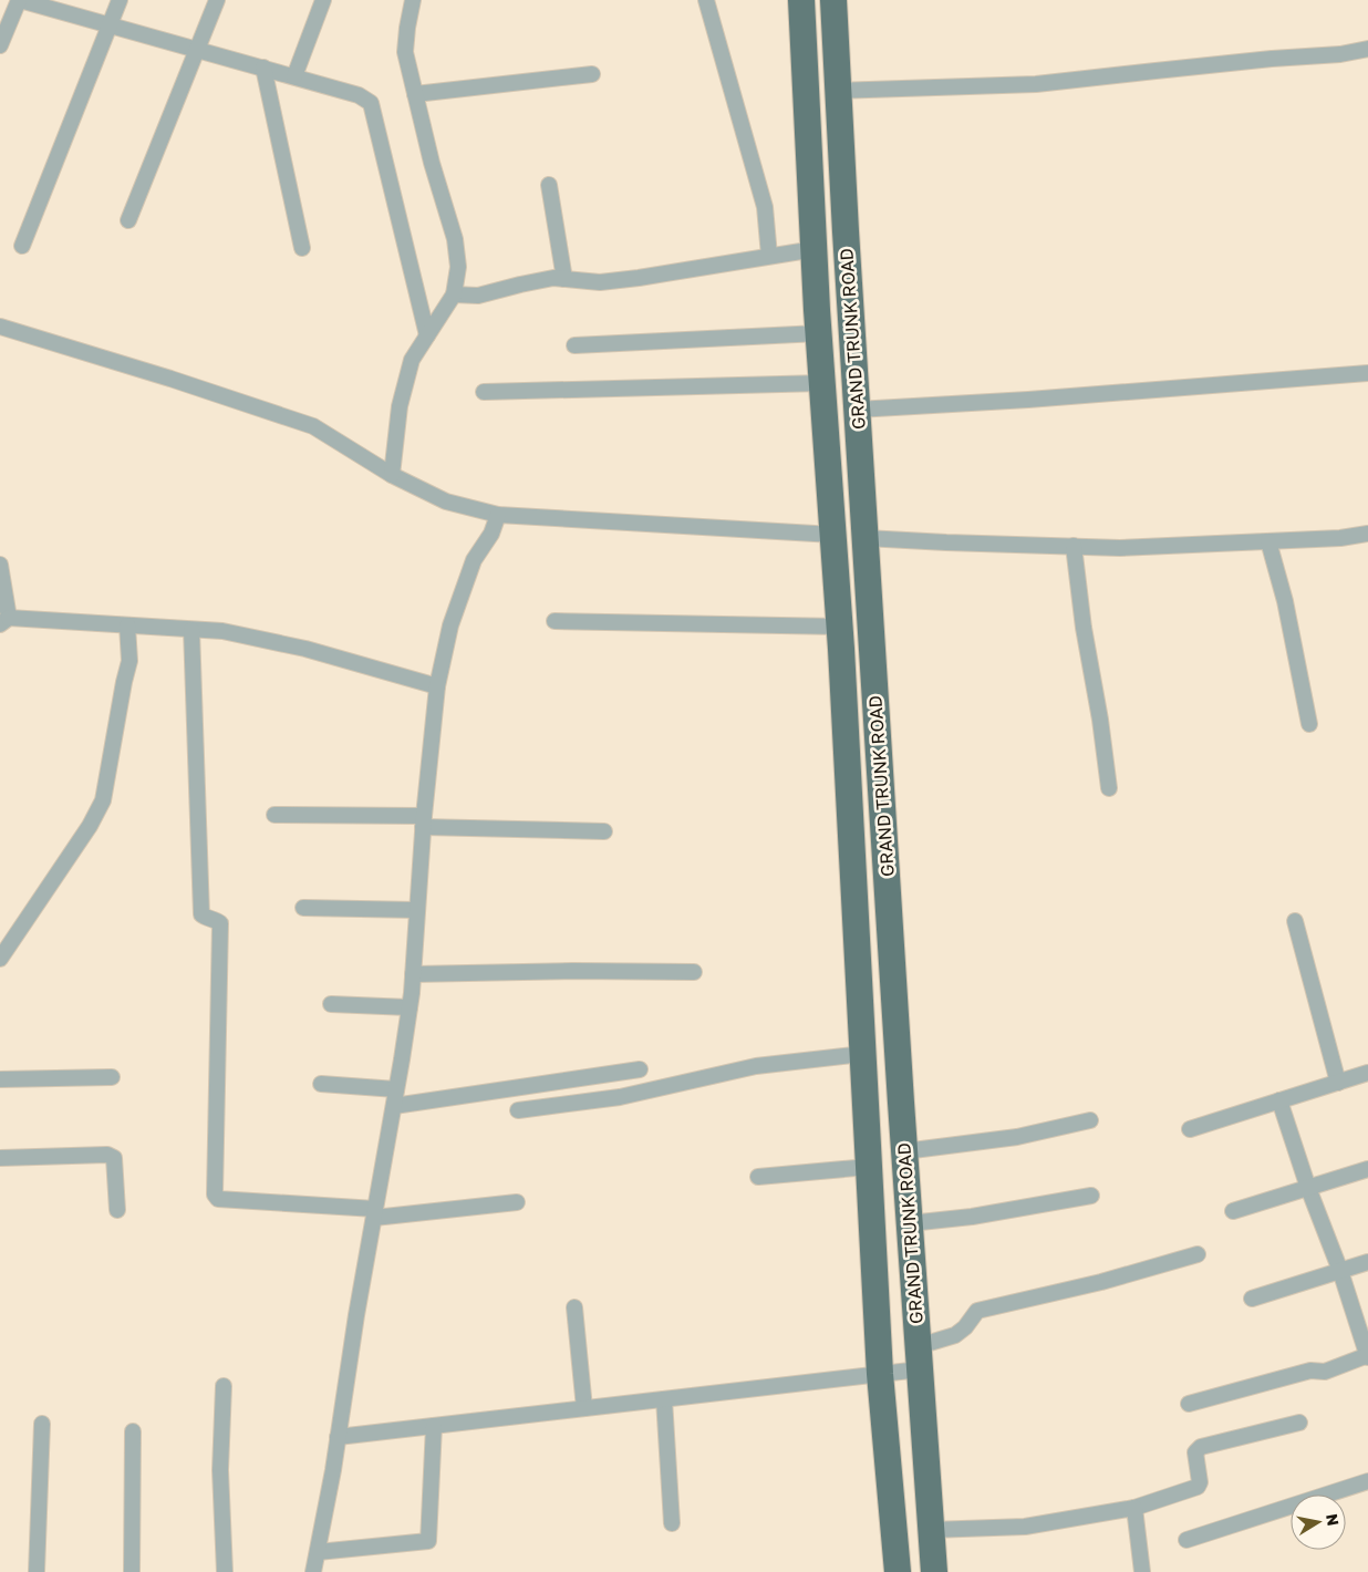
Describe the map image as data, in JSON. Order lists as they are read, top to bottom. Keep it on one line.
{"streets":{"highway":["GRAND TRUNK ROAD"]},"north":"right"}
